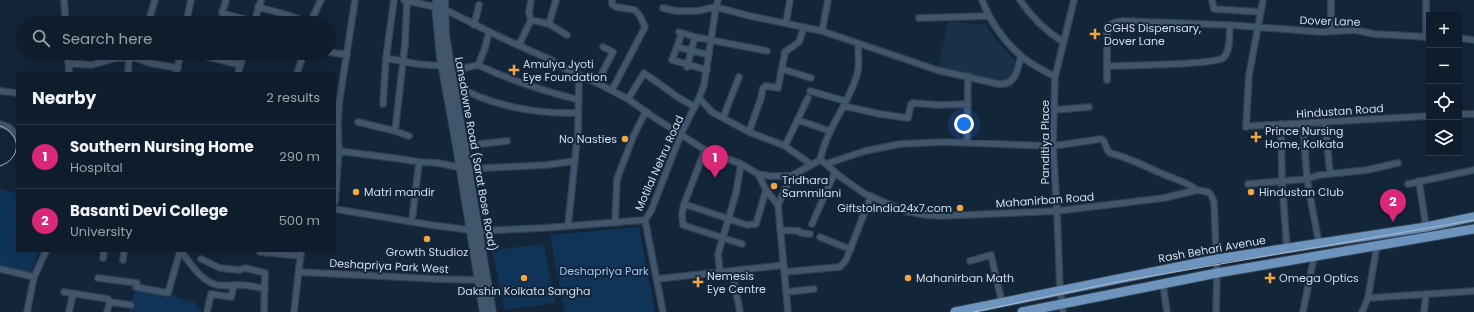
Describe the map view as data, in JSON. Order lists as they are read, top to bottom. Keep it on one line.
{"streets":{"main road":["Lansdowne Road (Sarat Bose Road)","Rash Behari Avenue"],"street":["Dover Lane","Hindustan Road","Panditiya Place","Motilal Nehru Road","Mahanirban Road","Deshapriya Park West"]},"crossings":[["Dover Lane","Hindustan Road"],["Panditiya Place","Mahanirban Road"],["Panditiya Place","Rash Behari Avenue"],["Lansdowne Road (Sarat Bose Road)","Motilal Nehru Road"],["Lansdowne Road (Sarat Bose Road)","Deshapriya Park West"]],"parks":["Deshapriya Park"],"places":{"health":["CGHS Dispensary, Dover Lane","Amulya Jyoti Eye Foundation","Prince Nursing Home, Kolkata","Omega Optics","Nemesis Eye Centre"],"other":["No Nasties","Tridhara Sammilani","Matri mandir","Hindustan Club","GiftstoIndia24x7.com","Growth Studioz","Dakshin Kolkata Sangha","Mahanirban Math"]},"page":{"map_buttons":["+","−"],"search":"Search here","heading":["Nearby","2 results"],"list":[{"mark":"1","name":"Southern Nursing Home","note":"Hospital","value":"290 m"},{"mark":"2","name":"Basanti Devi College","note":"University","value":"500 m"}],"pins":["1","2"]}}
